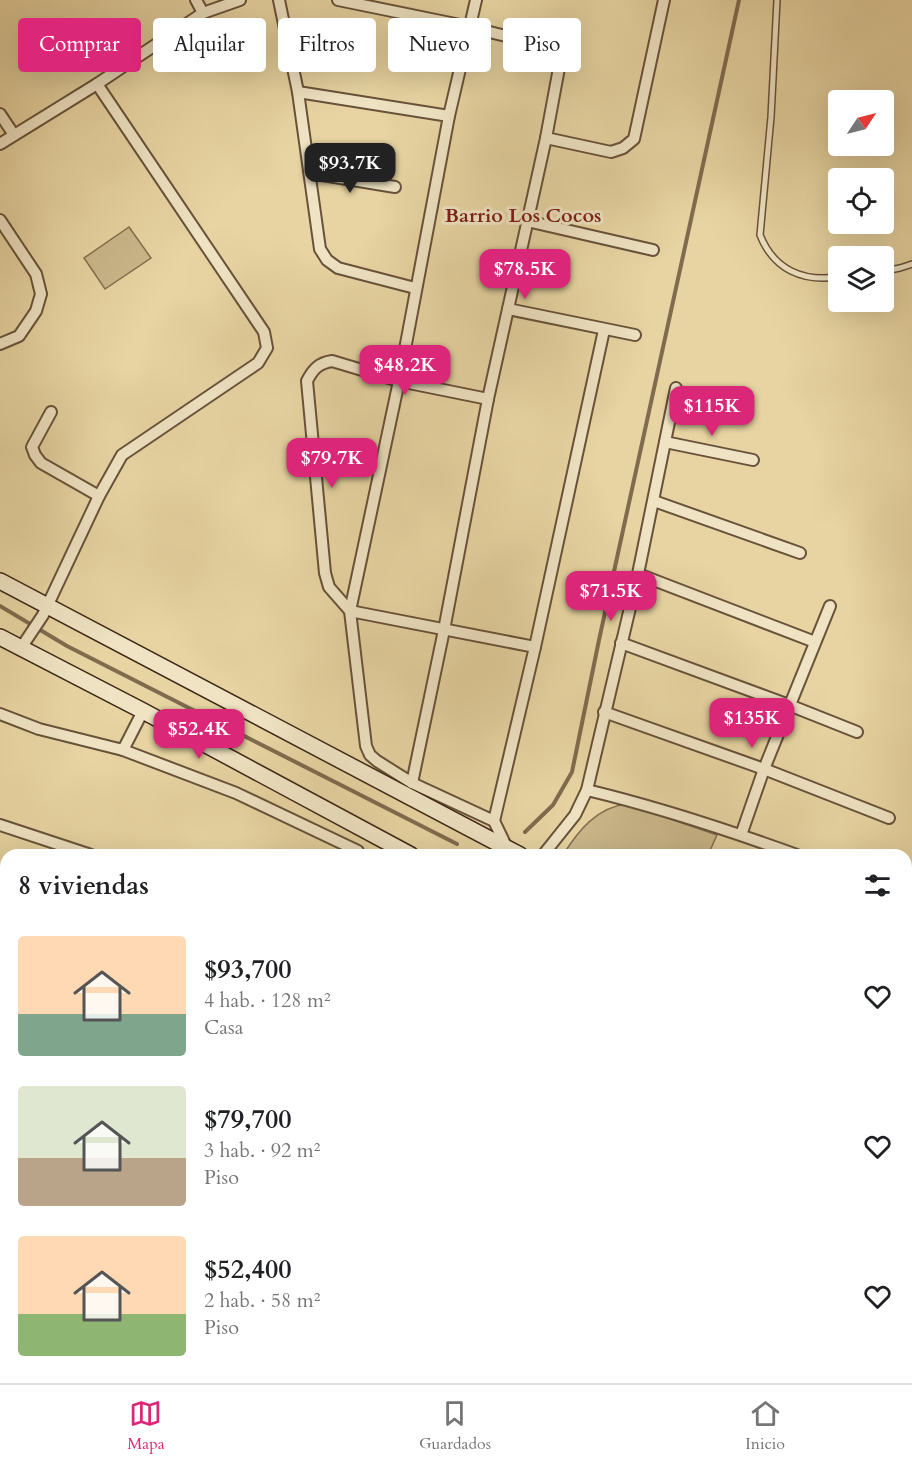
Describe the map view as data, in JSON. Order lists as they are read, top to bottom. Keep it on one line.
{"districts":["Barrio Los Cocos"],"north":"top right","page":{"chip":["Comprar","Alquilar","Filtros","Nuevo","Piso"],"price":["$93.7K","$78.5K","$48.2K","$115K","$79.7K","$71.5K","$135K","$52.4K"],"heading":"8 viviendas","list":[{"name":"$93,700","note":"4 hab. · 128 m² · Casa"},{"name":"$79,700","note":"3 hab. · 92 m² · Piso"},{"name":"$52,400","note":"2 hab. · 58 m² · Piso"}],"tabs":["Mapa","Guardados","Inicio"]}}
